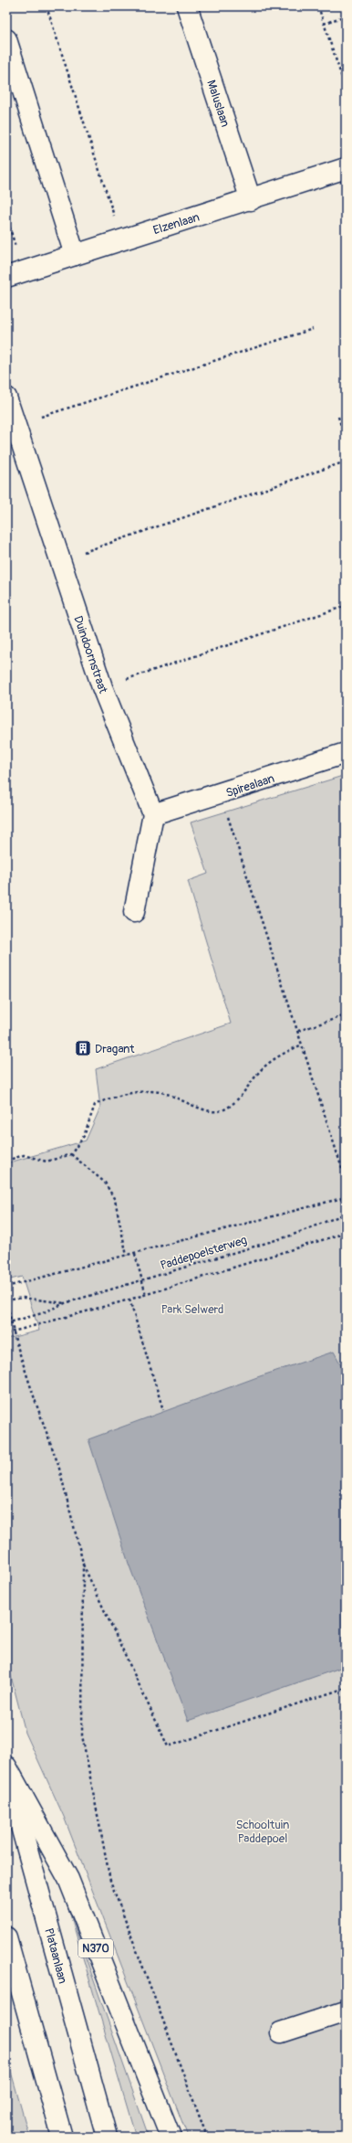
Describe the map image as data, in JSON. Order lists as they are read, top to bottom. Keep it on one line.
{"streets":{"main road":["Maluslaan","Elzenlaan","Duindoornstraat","Spirealaan","N370","Plataanlaan"],"path":["Paddepoelsterweg"]},"crossings":[["Maluslaan","Elzenlaan"],["Duindoornstraat","Spirealaan"]],"parks":["Park Selwerd","Schooltuin Paddepoel"],"places":{"building":["Dragant"]}}
